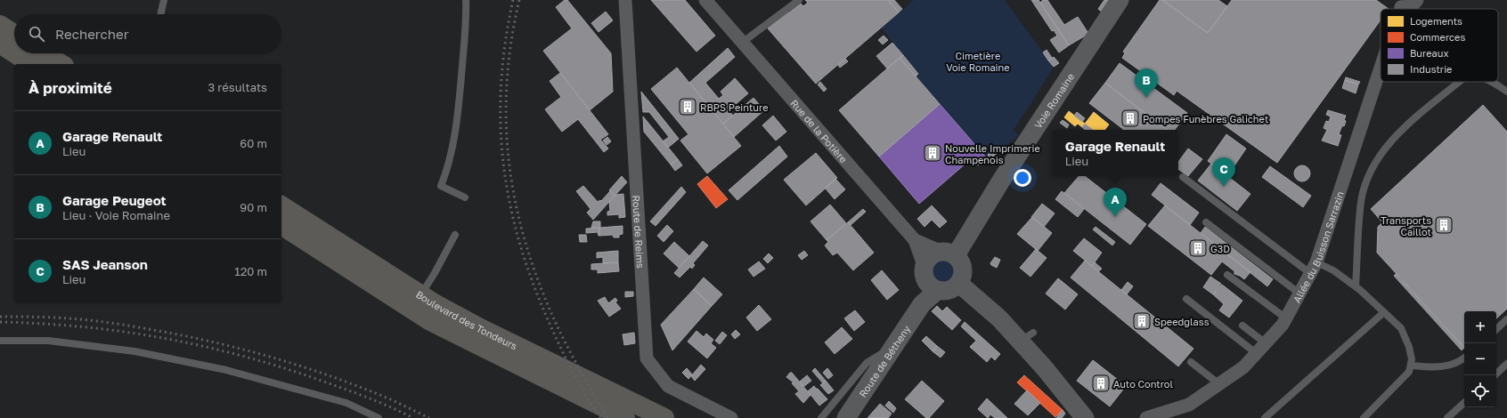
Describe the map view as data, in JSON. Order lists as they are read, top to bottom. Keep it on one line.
{"streets":{"highway":["Boulevard des Tondeurs"],"main road":["Voie Romaine","Route de Bétheny"],"street":["Rue de la Potière","Route de Reims","Allée du Buisson Sarrazin"]},"crossings":[["Voie Romaine","Rue de la Potière"],["Voie Romaine","Route de Bétheny"],["Rue de la Potière","Route de Bétheny"]],"parks":["Cimetière Voie Romaine"],"places":{"building":["RBPS Peinture","Pompes Funèbres Galichet","Nouvelle Imprimerie Champenois","Transports Caillot","G3D","Speedglass","Auto Control"]},"legend":["Logements","Commerces","Bureaux","Industrie"],"page":{"search":"Rechercher","heading":["À proximité","3 résultats"],"pins":["B","C","A"],"list":[{"mark":"A","name":"Garage Renault","note":"Lieu","value":"60 m"},{"mark":"B","name":"Garage Peugeot","note":"Lieu · Voie Romaine","value":"90 m"},{"mark":"C","name":"SAS Jeanson","note":"Lieu","value":"120 m"}],"popup":["Garage Renault","Lieu"],"map_buttons":["+","−"]}}
